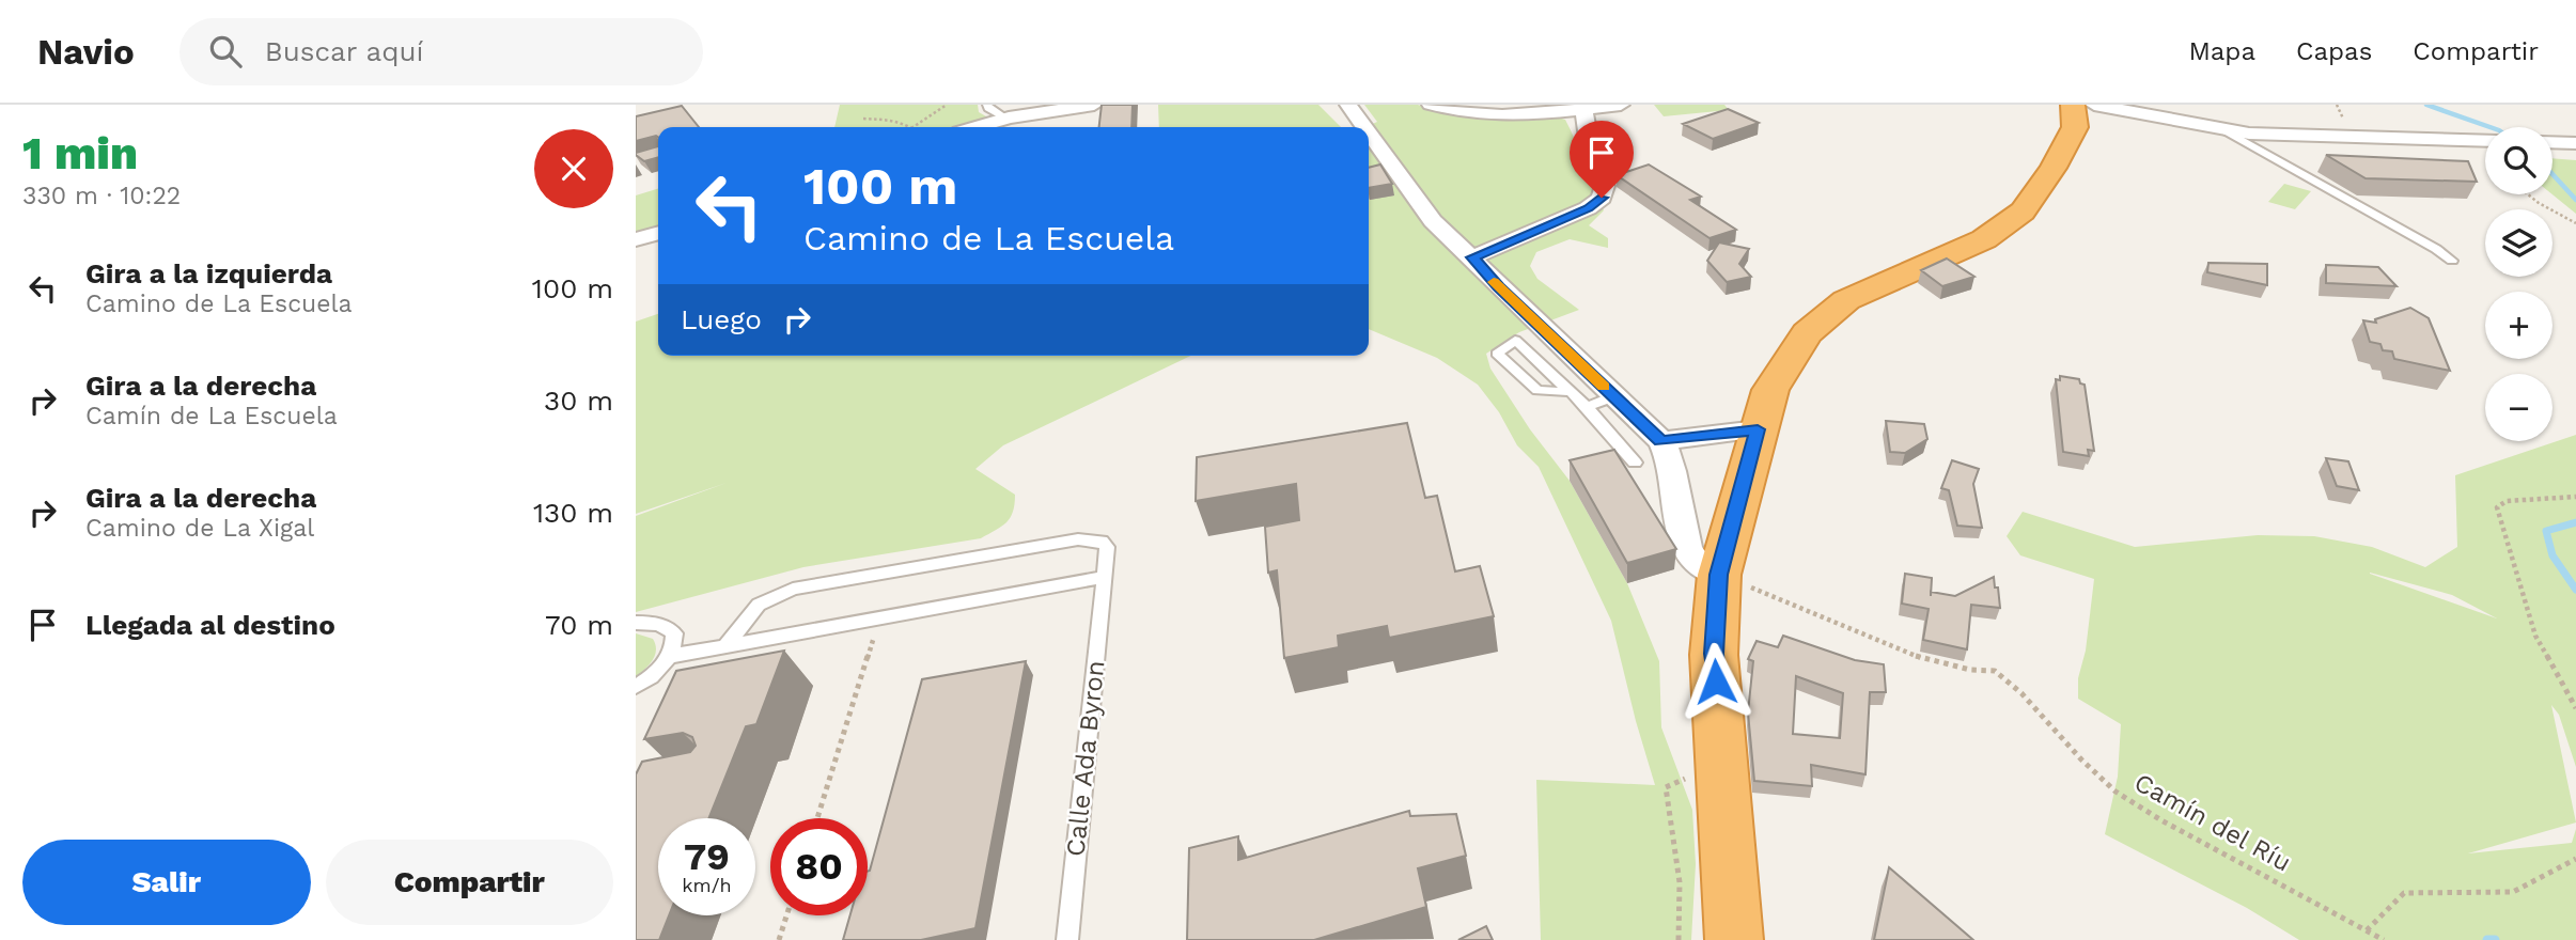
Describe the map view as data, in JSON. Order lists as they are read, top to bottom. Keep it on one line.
{"streets":{"lane":["Calle Ada Byron"],"path":["Camín del Ríu"]},"page":{"header":"Navio","search":"Buscar aquí","nav":["Mapa","Capas","Compartir"],"heading":["1 min","330 m · 10:22"],"map_buttons":["+","−"],"turn":["100 m","Camino de La Escuela"],"list":[{"name":"Gira a la izquierda","note":"Camino de La Escuela","value":"100 m"},{"name":"Gira a la derecha","note":"Camín de La Escuela","value":"30 m"},{"name":"Gira a la derecha","note":"Camino de La Xigal","value":"130 m"},{"name":"Llegada al destino","value":"70 m"}],"then":"Luego","speed":"79 km/h","limit":"80","buttons":["Salir","Compartir"]}}
